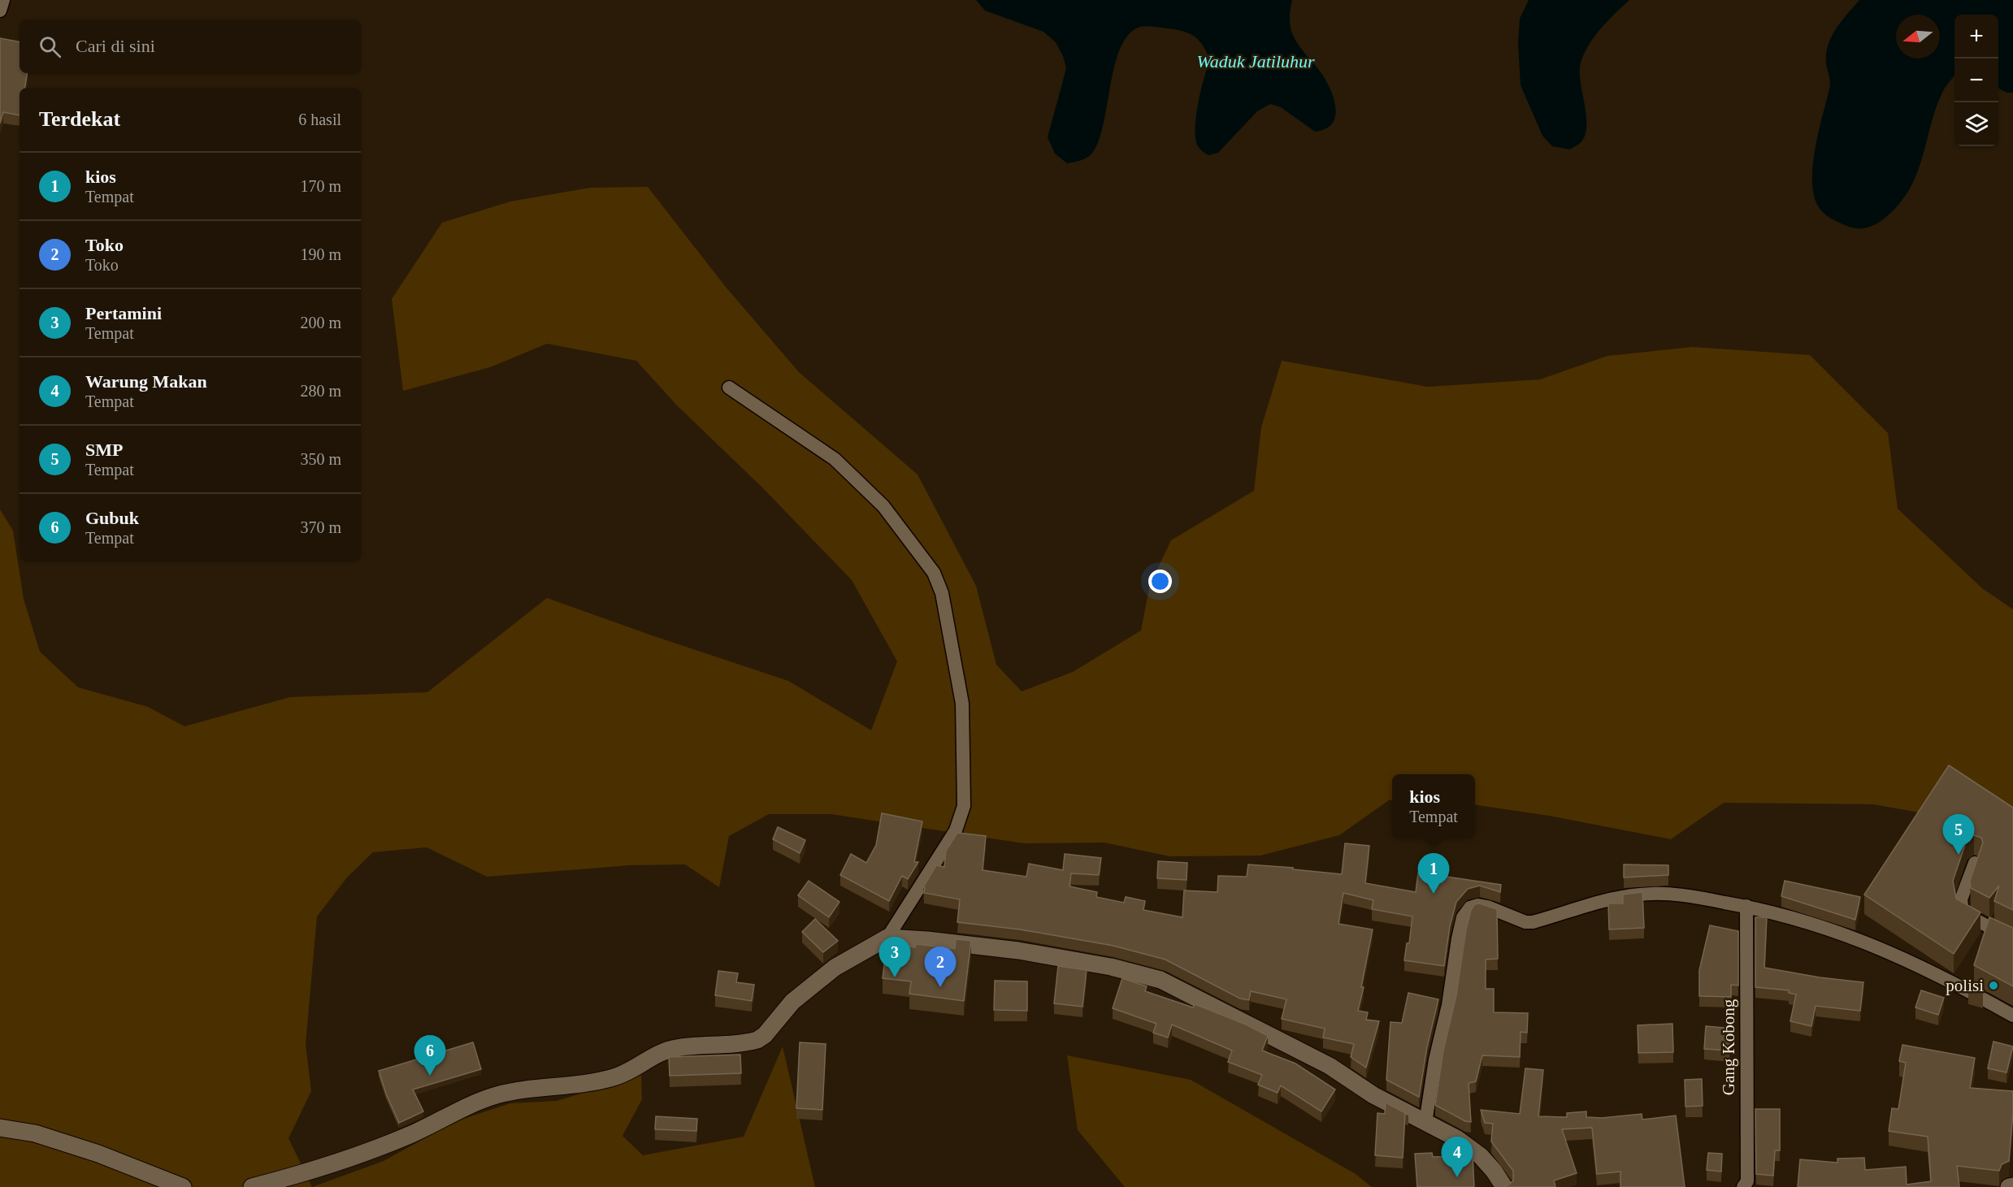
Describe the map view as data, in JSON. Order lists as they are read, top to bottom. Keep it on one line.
{"streets":{"street":["Gang Kobong"]},"water":["Waduk Jatiluhur"],"places":["polisi"],"north":"left","page":{"map_buttons":["+","−"],"search":"Cari di sini","heading":["Terdekat","6 hasil"],"list":[{"mark":"1","name":"kios","note":"Tempat","value":"170 m"},{"mark":"2","name":"Toko","note":"Toko","value":"190 m"},{"mark":"3","name":"Pertamini","note":"Tempat","value":"200 m"},{"mark":"4","name":"Warung Makan","note":"Tempat","value":"280 m"},{"mark":"5","name":"SMP","note":"Tempat","value":"350 m"},{"mark":"6","name":"Gubuk","note":"Tempat","value":"370 m"}],"popup":["kios","Tempat"],"pins":["5","1","3","2","6","4"]}}
